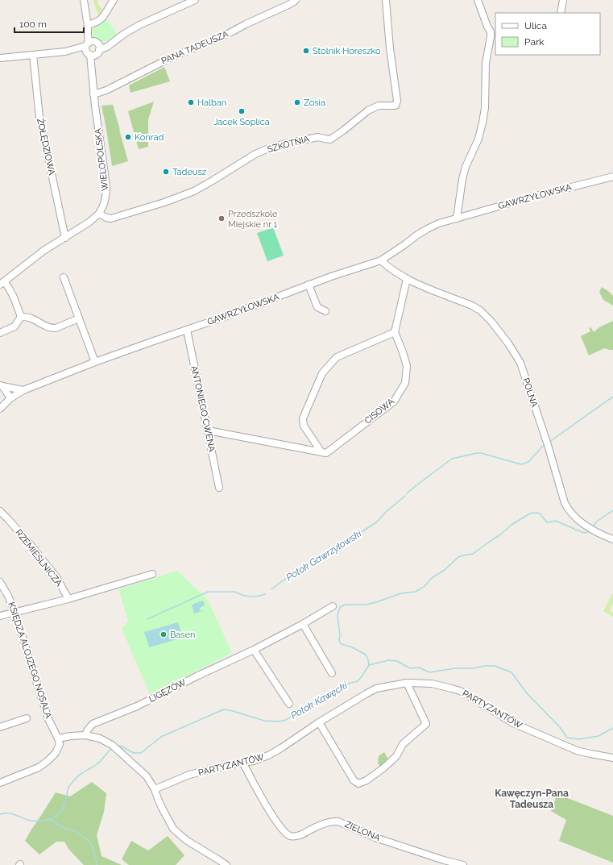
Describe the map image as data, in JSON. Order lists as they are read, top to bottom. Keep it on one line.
{"streets":{"street":["PANA TADEUSZA","SZKOTNIA","ŻOŁĘDZIOWA","WIELOPOLSKA","GAWRZYŁOWSKA","POLNA","ANTONIEGO CWENA","CISOWA","RZEMIEŚLNICZA","KSIĘDZA ALOJZEGO NOSALA","LIGĘZÓW","PARTYZANTÓW","ZIELONA"]},"crossings":[["PANA TADEUSZA","WIELOPOLSKA"],["SZKOTNIA","WIELOPOLSKA"],["ŻOŁĘDZIOWA","WIELOPOLSKA"],["GAWRZYŁOWSKA","POLNA"],["GAWRZYŁOWSKA","ANTONIEGO CWENA"],["PARTYZANTÓW","ZIELONA"]],"districts":["Kawęczyn-Pana Tadeusza"],"water":["Potok Gawrzyłowski","Potok Kawęcki"],"places":["Stolnik Horeszko","Halban","Zosia","Jacek Soplica","Konrad","Tadeusz","Przedszkole Miejskie nr 1","Basen"],"legend":["Ulica","Park"],"scale_bar":"100 m"}
